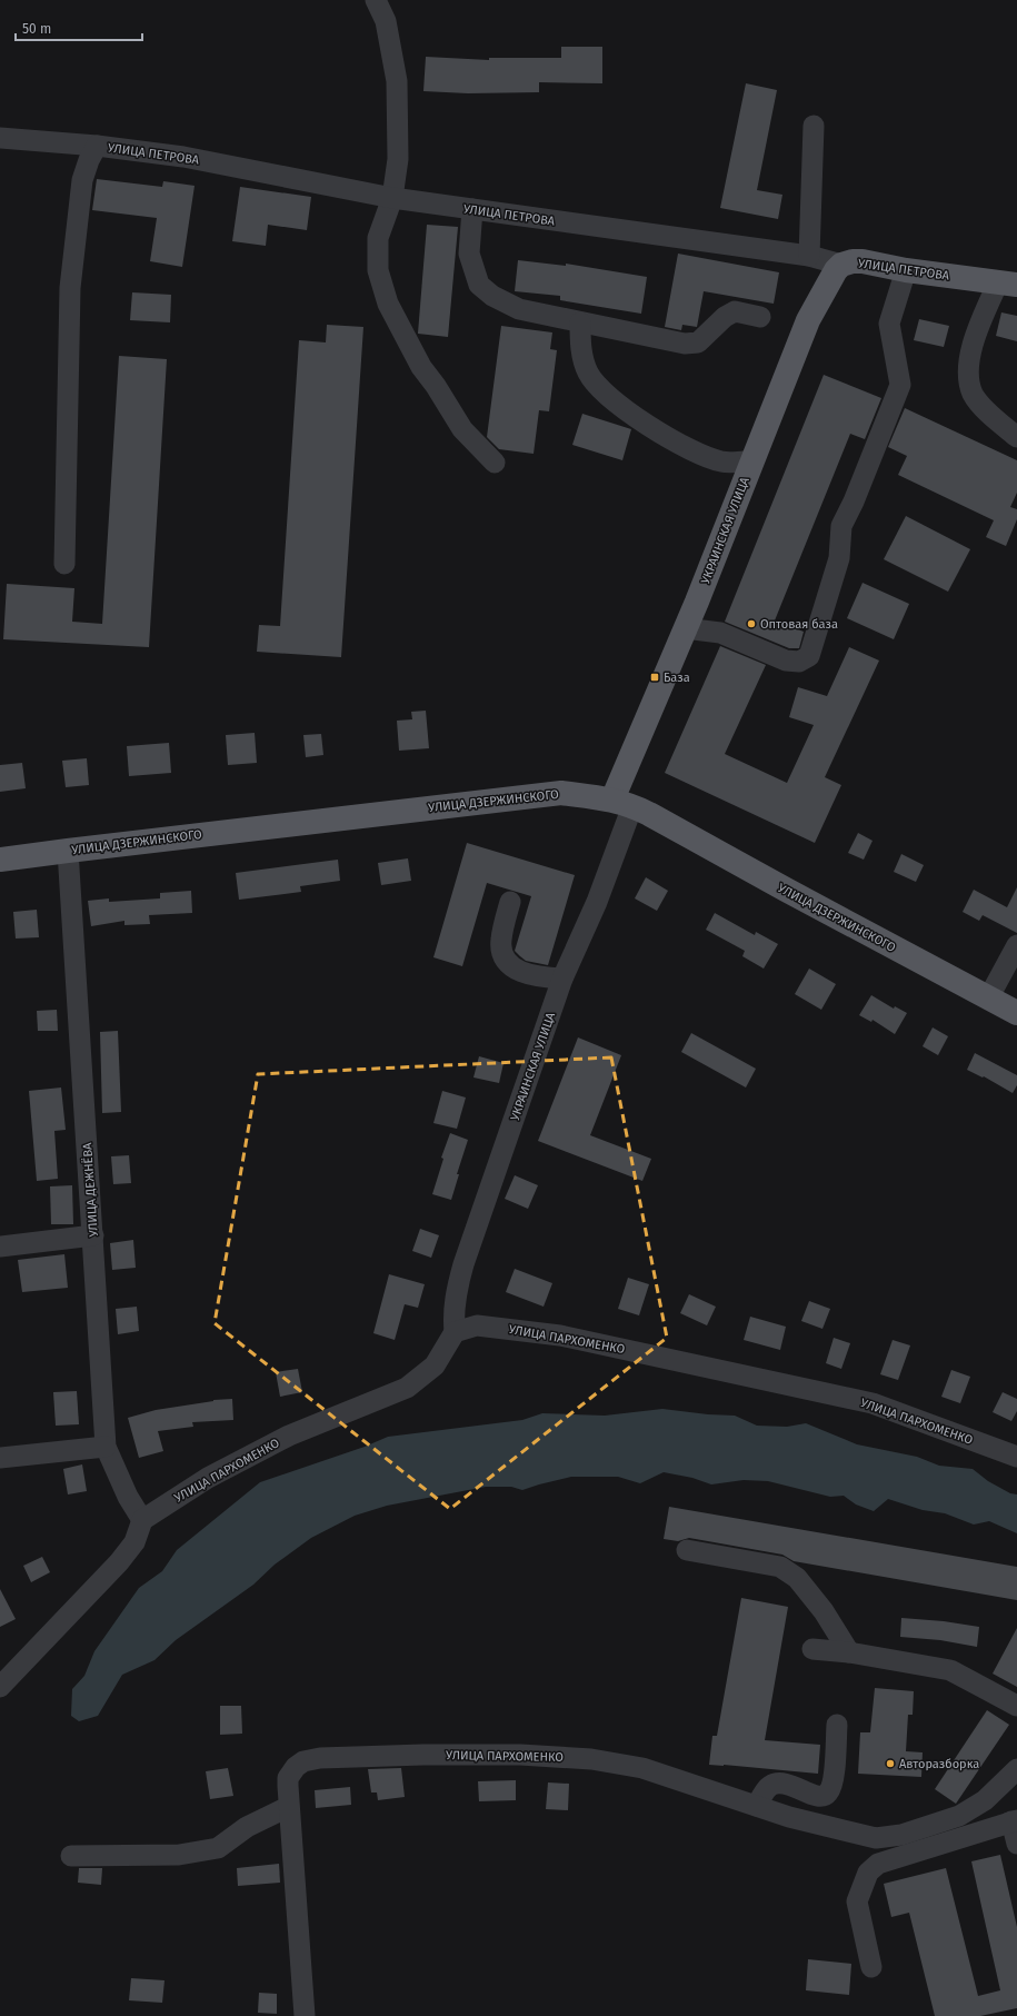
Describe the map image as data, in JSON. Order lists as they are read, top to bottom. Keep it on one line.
{"streets":{"main road":["УЛИЦА ПЕТРОВА","УКРАИНСКАЯ УЛИЦА","УЛИЦА ДЗЕРЖИНСКОГО"],"street":["УЛИЦА ДЕЖНЁВА","УЛИЦА ПАРХОМЕНКО"]},"crossings":[["УЛИЦА ПЕТРОВА","УКРАИНСКАЯ УЛИЦА"],["УКРАИНСКАЯ УЛИЦА","УЛИЦА ДЗЕРЖИНСКОГО"],["УКРАИНСКАЯ УЛИЦА","УЛИЦА ПАРХОМЕНКО"],["УЛИЦА ДЗЕРЖИНСКОГО","УЛИЦА ДЕЖНЁВА"],["УЛИЦА ДЕЖНЁВА","УЛИЦА ПАРХОМЕНКО"]],"places":{"other":["Оптовая база","Авторазборка"],"transit":["База"]},"scale_bar":"50 m"}
